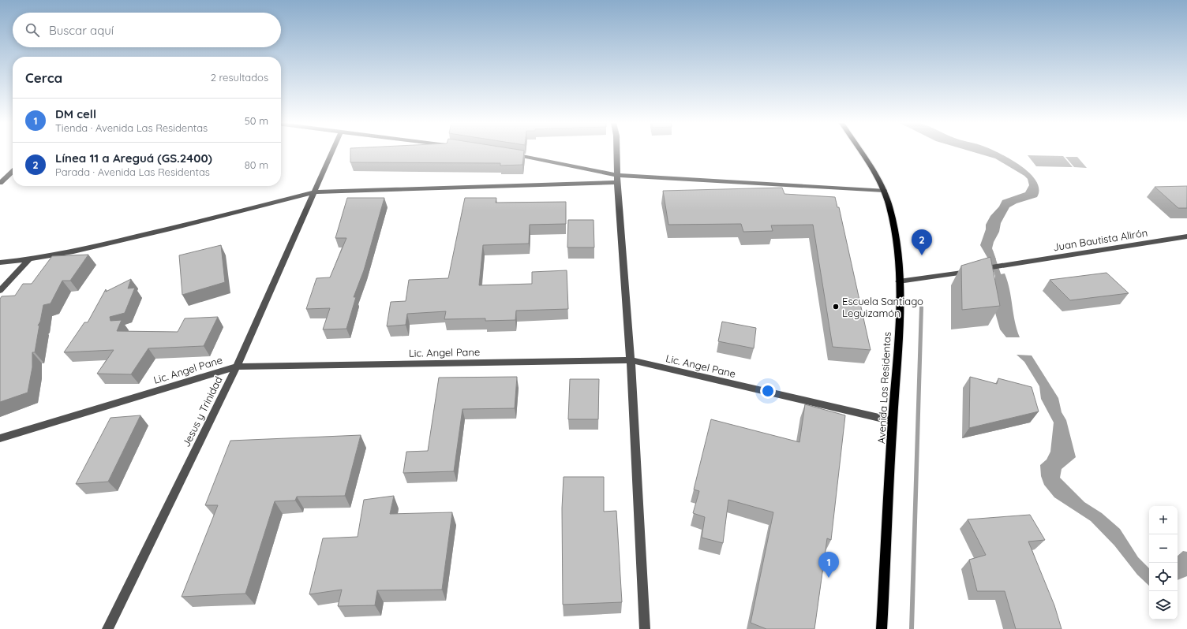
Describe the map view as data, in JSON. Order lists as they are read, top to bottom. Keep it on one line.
{"streets":{"main road":["Avenida Las Residentas"],"street":["Juan Bautista Alirón","Lic. Angel Pane","Jesus y Trinidad"]},"crossings":[["Juan Bautista Alirón","Avenida Las Residentas"],["Lic. Angel Pane","Avenida Las Residentas"],["Lic. Angel Pane","Jesus y Trinidad"]],"places":["Escuela Santiago Leguizamón"],"page":{"search":"Buscar aquí","heading":["Cerca","2 resultados"],"list":[{"mark":"1","name":"DM cell","note":"Tienda · Avenida Las Residentas","value":"50 m"},{"mark":"2","name":"Línea 11 a Areguá (GS.2400)","note":"Parada · Avenida Las Residentas","value":"80 m"}],"pins":["2","1"],"map_buttons":["+","−"]}}
